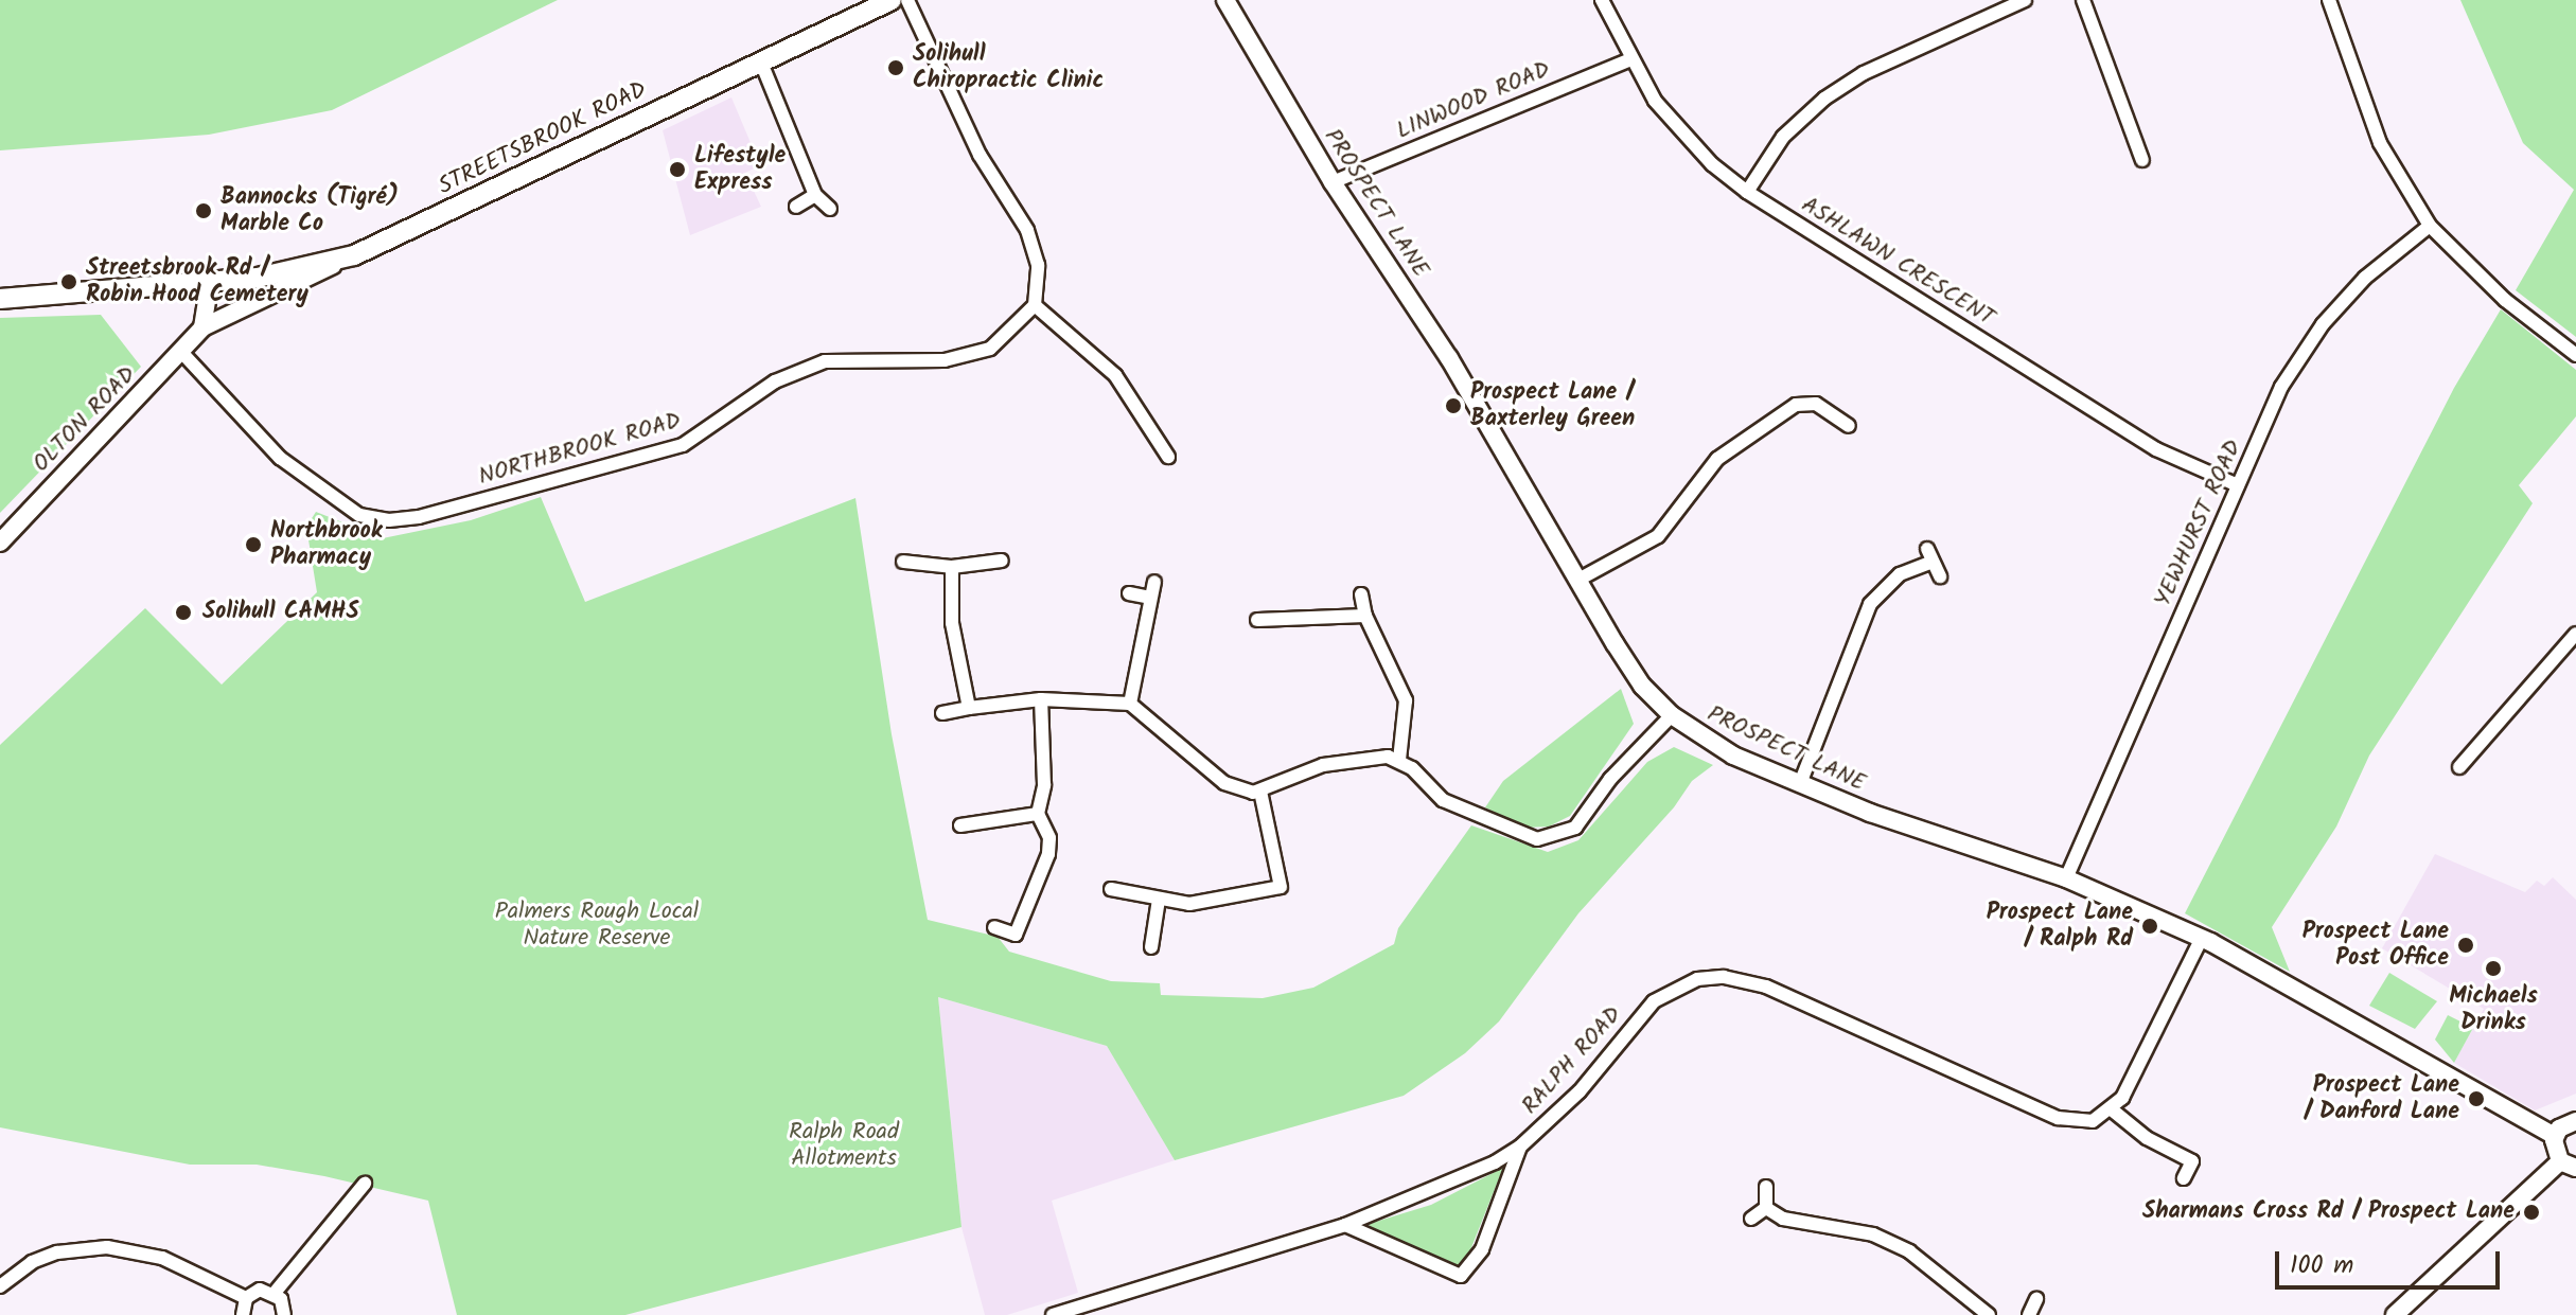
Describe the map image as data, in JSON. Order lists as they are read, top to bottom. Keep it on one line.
{"streets":{"main road":["STREETSBROOK ROAD"],"street":["LINWOOD ROAD","PROSPECT LANE","ASHLAWN CRESCENT","OLTON ROAD","NORTHBROOK ROAD","YEWHURST ROAD","RALPH ROAD"]},"crossings":[["LINWOOD ROAD","PROSPECT LANE"],["LINWOOD ROAD","ASHLAWN CRESCENT"],["STREETSBROOK ROAD","OLTON ROAD"],["PROSPECT LANE","YEWHURST ROAD"],["ASHLAWN CRESCENT","YEWHURST ROAD"],["OLTON ROAD","NORTHBROOK ROAD"]],"parks":["Palmers Rough Local Nature Reserve","Ralph Road Allotments"],"places":["Solihull Chiropractic Clinic","Lifestyle Express","Bannocks (Tigré) Marble Co","Streetsbrook Rd / Robin Hood Cemetery","Prospect Lane / Baxterley Green","Northbrook Pharmacy","Solihull CAMHS","Prospect Lane / Ralph Rd","Prospect Lane Post Office","Michaels Drinks","Prospect Lane / Danford Lane","Sharmans Cross Rd / Prospect Lane"],"scale_bar":"100 m"}
